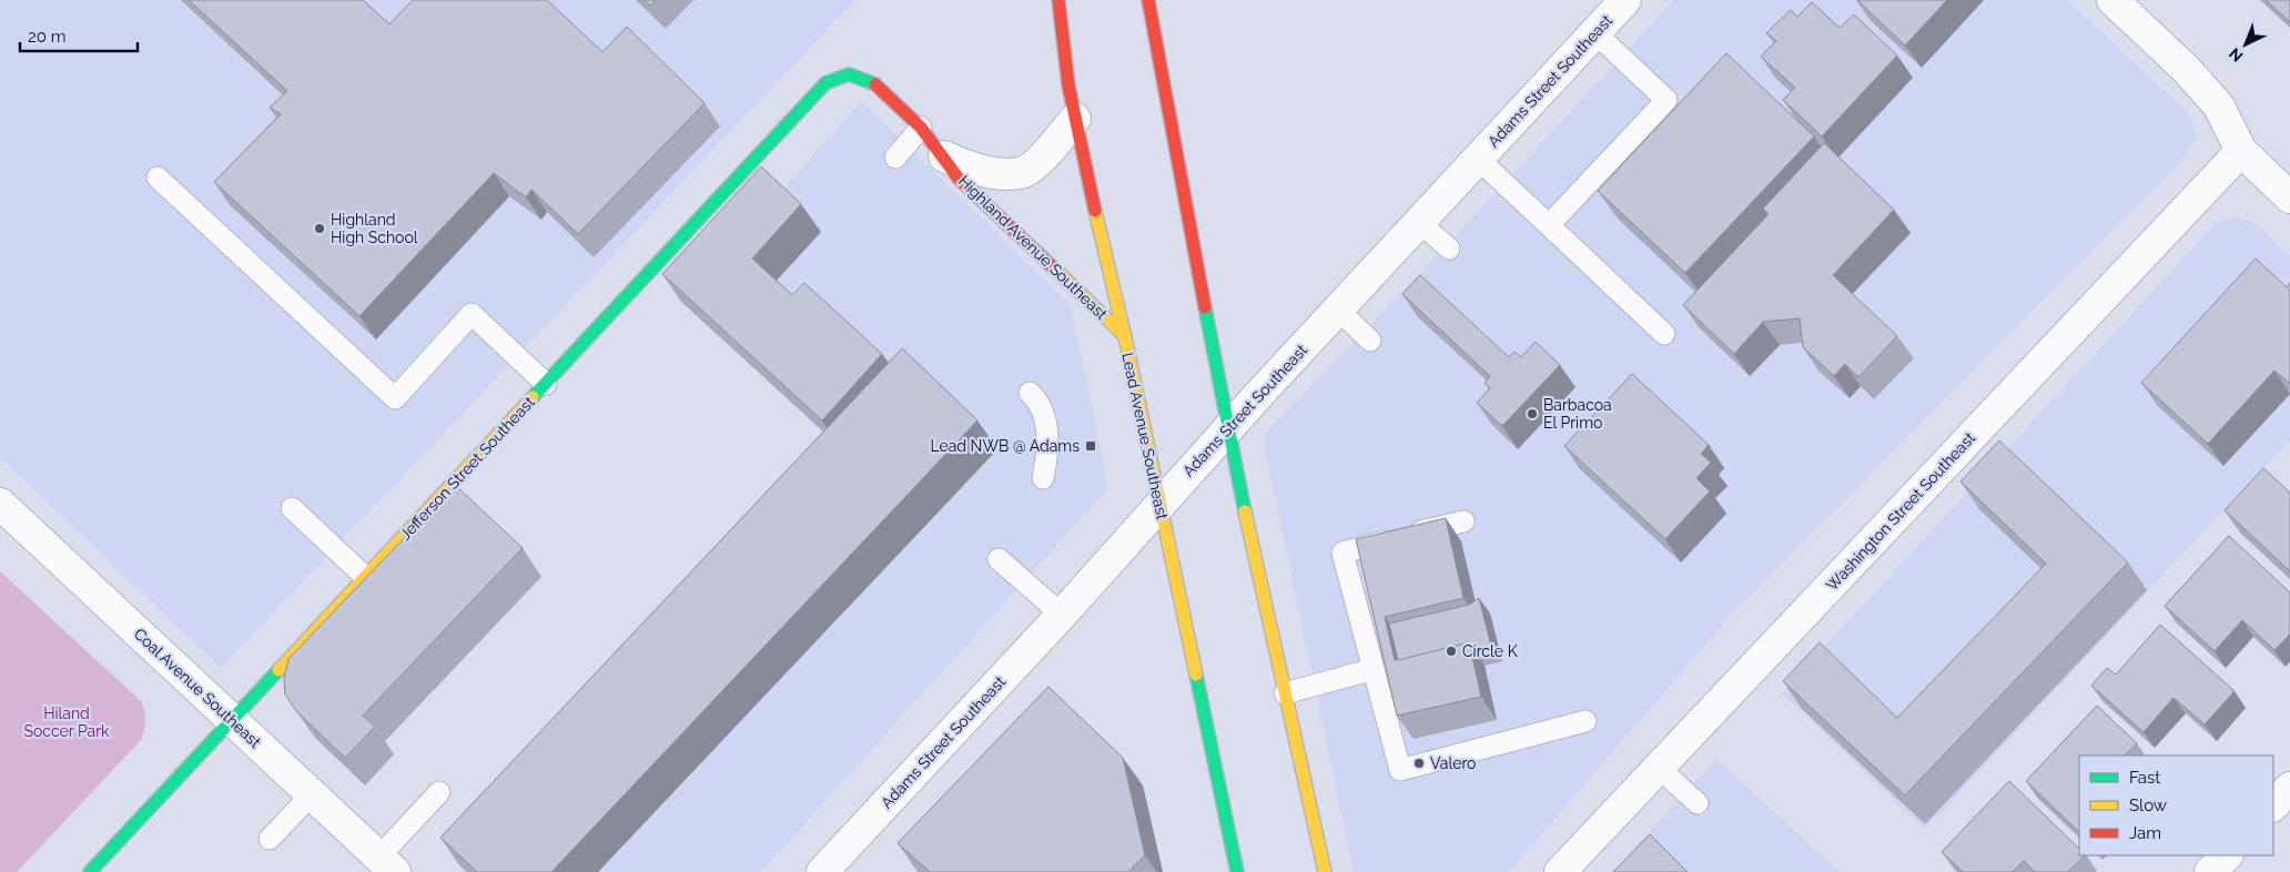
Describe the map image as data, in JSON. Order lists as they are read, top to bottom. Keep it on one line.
{"streets":{"main road":["Highland Avenue Southeast","Lead Avenue Southeast","Jefferson Street Southeast"],"street":["Adams Street Southeast","Washington Street Southeast","Coal Avenue Southeast"]},"crossings":[["Adams Street Southeast","Lead Avenue Southeast"],["Highland Avenue Southeast","Lead Avenue Southeast"],["Highland Avenue Southeast","Jefferson Street Southeast"],["Jefferson Street Southeast","Coal Avenue Southeast"]],"parks":["Hiland Soccer Park"],"places":{"other":["Highland High School","Barbacoa El Primo","Circle K","Valero"],"transit":["Lead NWB @ Adams"]},"legend":["Fast","Slow","Jam"],"scale_bar":"20 m","north":"bottom left"}
